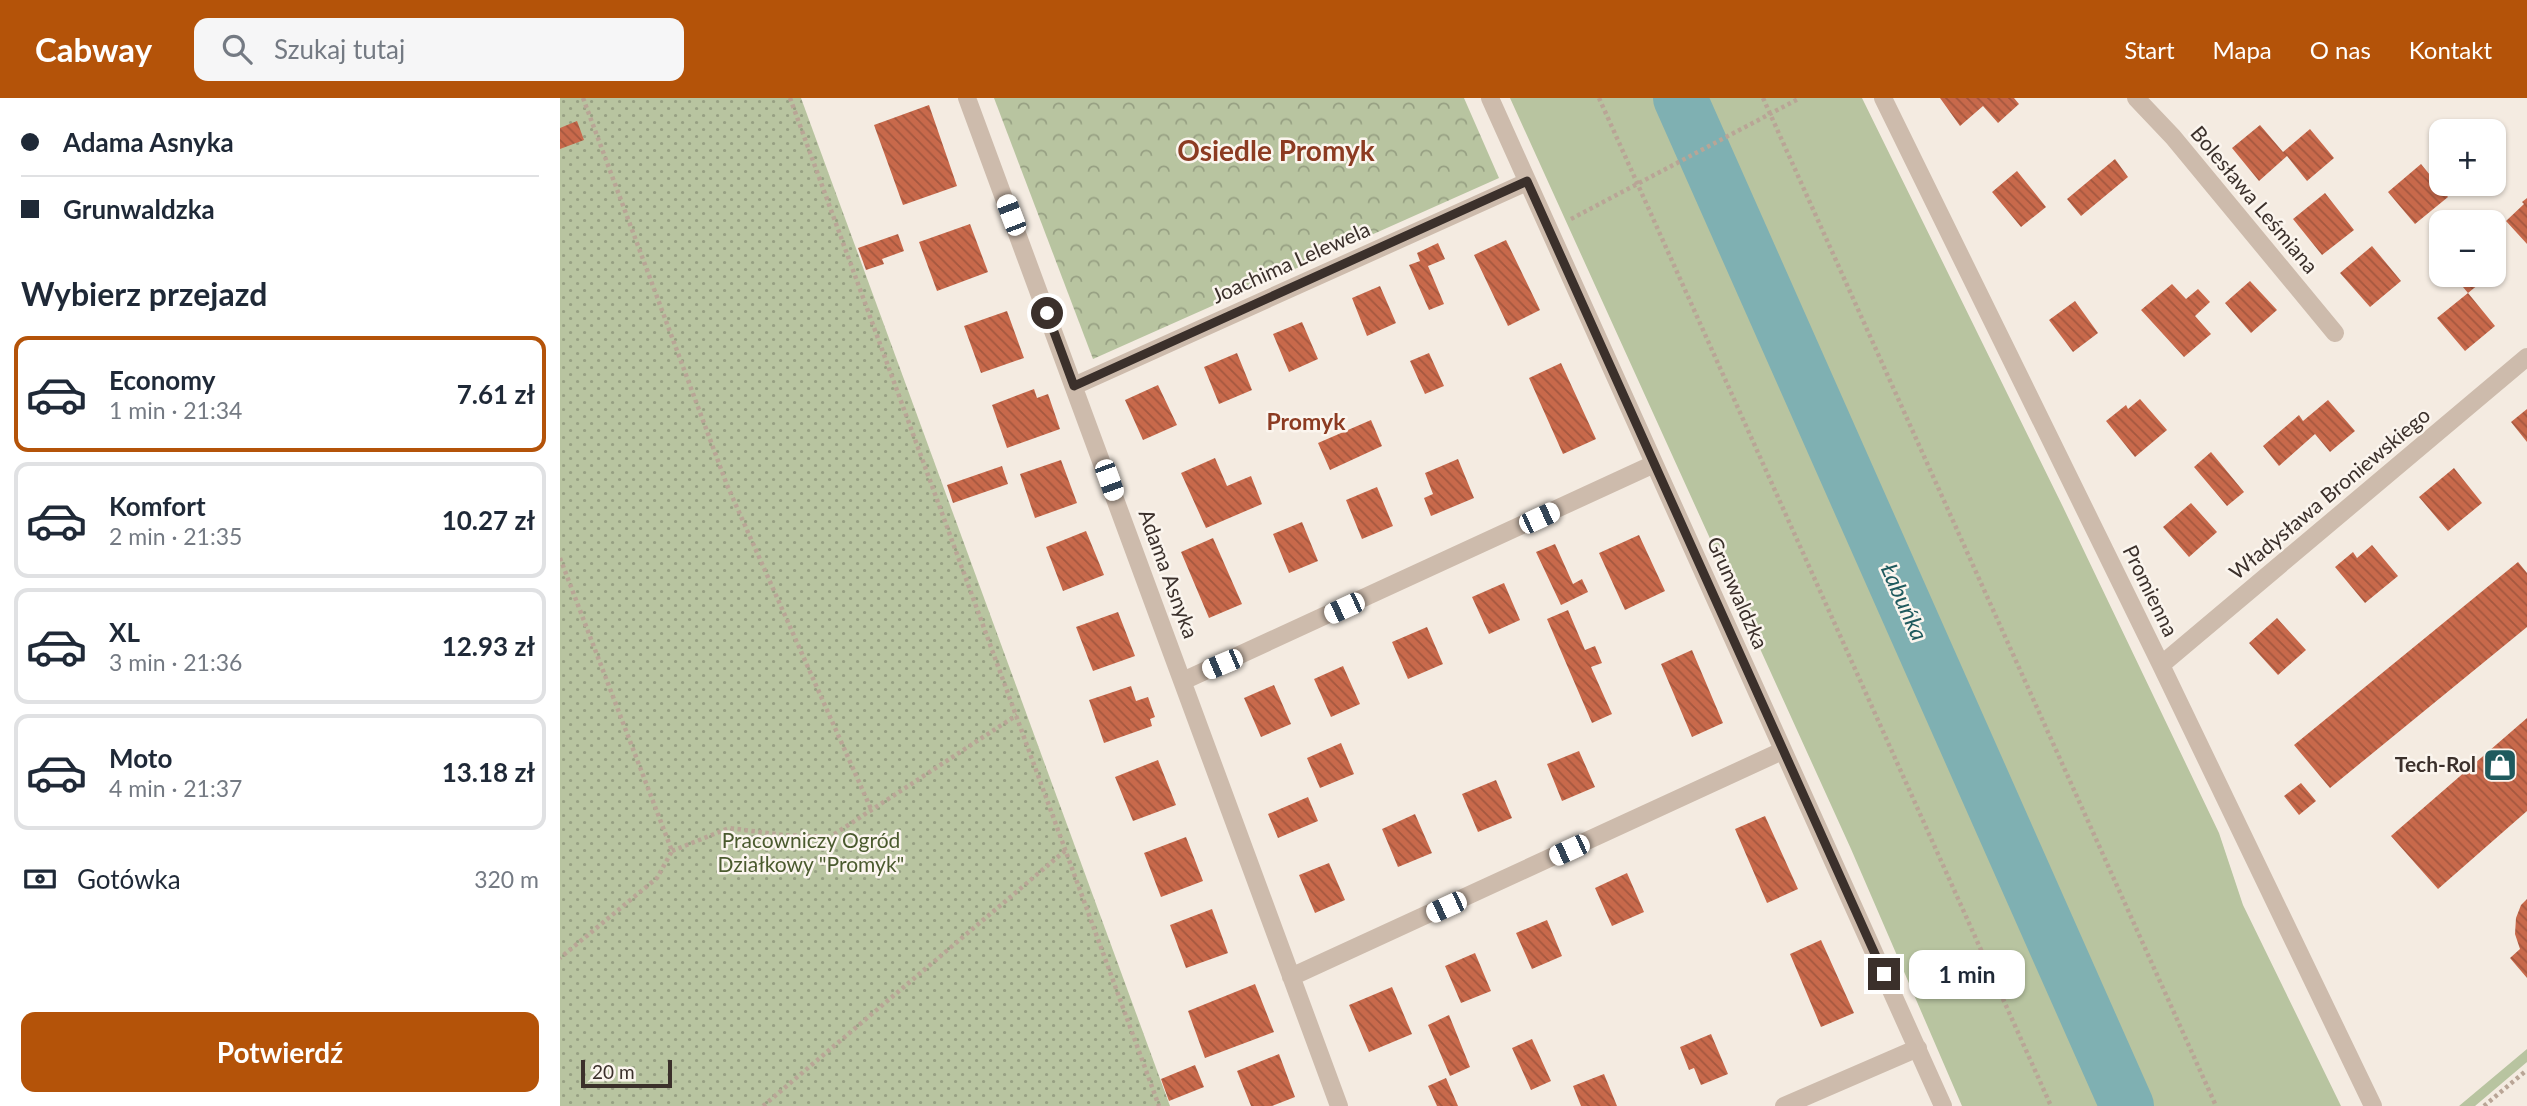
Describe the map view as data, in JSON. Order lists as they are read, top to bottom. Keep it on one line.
{"streets":{"street":["Bolesława Leśmiana","Joachima Lelewela","Władysława Broniewskiego","Adama Asnyka","Promienna","Grunwaldzka"]},"crossings":[["Joachima Lelewela","Adama Asnyka"],["Joachima Lelewela","Grunwaldzka"],["Władysława Broniewskiego","Promienna"]],"districts":["Osiedle Promyk","Promyk"],"water":["Łabuńka"],"parks":["Pracowniczy Ogród Działkowy \"Promyk\""],"places":{"shop":["Tech-Rol"]},"scale_bar":"20 m","page":{"header":"Cabway","search":"Szukaj tutaj","nav":["Start","Mapa","O nas","Kontakt"],"banner":["Adama Asnyka","Grunwaldzka"],"map_buttons":["+","−"],"heading":"Wybierz przejazd","list":[{"name":"Economy","note":"1 min · 21:34","value":"7.61 zł"},{"name":"Komfort","note":"2 min · 21:35","value":"10.27 zł"},{"name":"XL","note":"3 min · 21:36","value":"12.93 zł"},{"name":"Moto","note":"4 min · 21:37","value":"13.18 zł"}],"pay":["Gotówka","320 m"],"bubble":"1 min","buttons":"Potwierdź","scale":"20 m"}}
